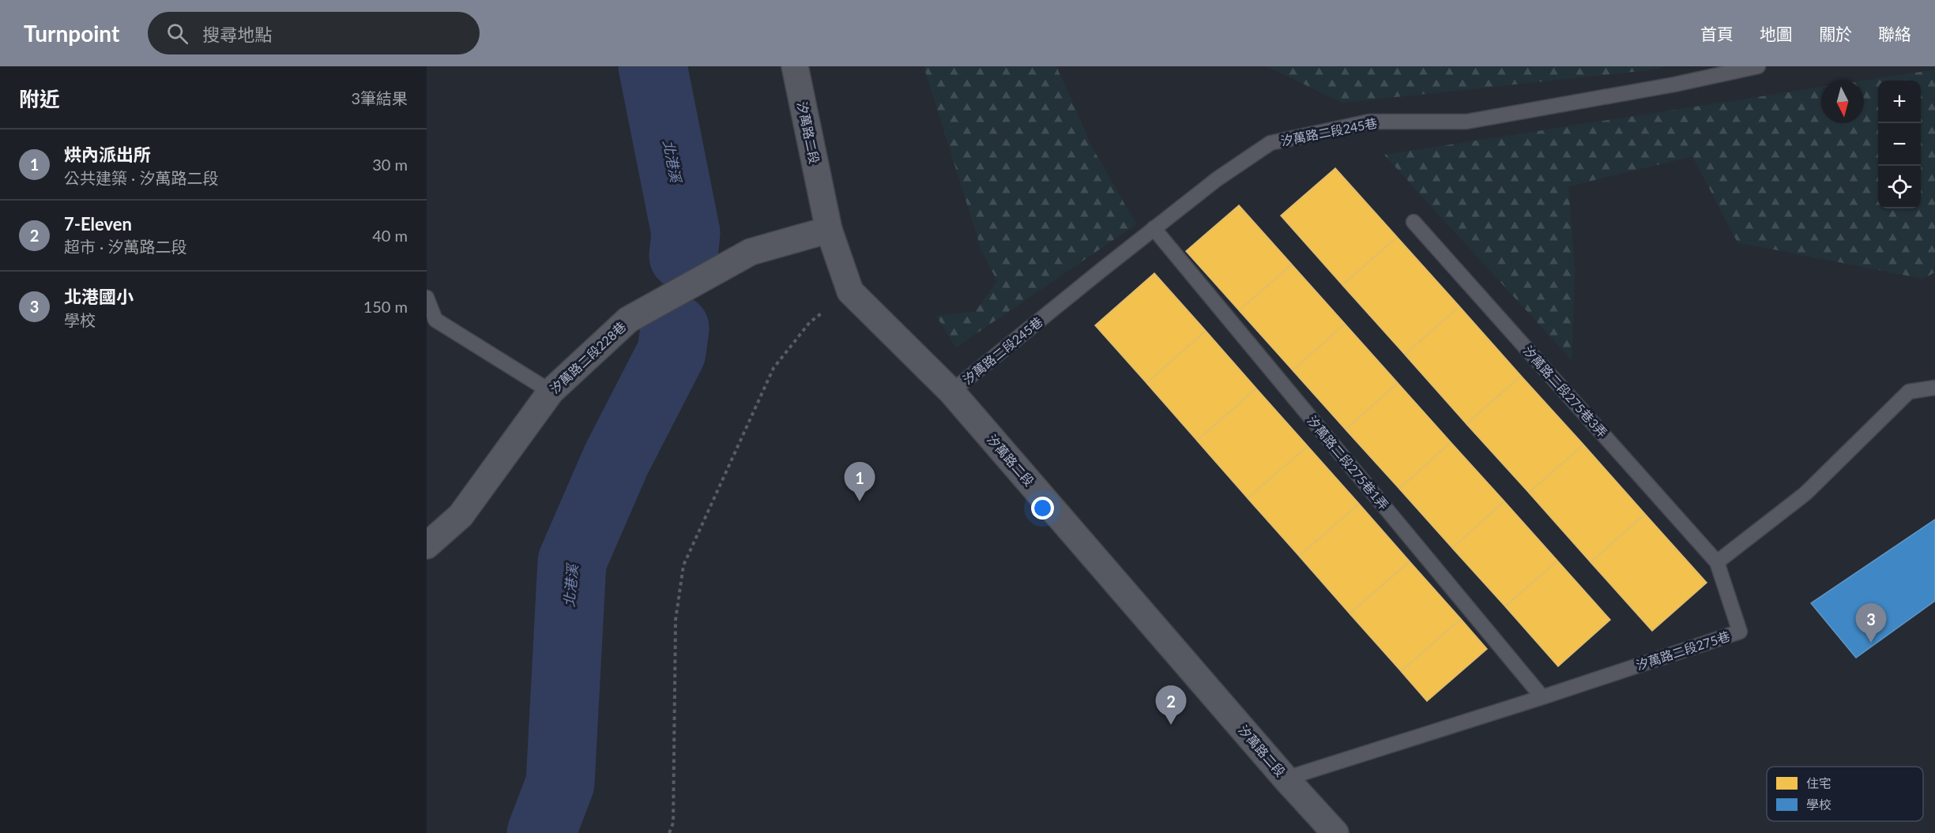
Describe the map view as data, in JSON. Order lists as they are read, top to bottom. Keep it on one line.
{"streets":{"street":["汐萬路二段","汐萬路二段228巷"],"lane":["汐萬路二段245巷","汐萬路二段275巷3弄","汐萬路二段275巷1弄","汐萬路二段275巷"]},"crossings":[["汐萬路二段245巷","汐萬路二段"],["汐萬路二段245巷","汐萬路二段275巷1弄"],["汐萬路二段","汐萬路二段228巷"],["汐萬路二段","汐萬路二段275巷"],["汐萬路二段275巷3弄","汐萬路二段275巷"],["汐萬路二段275巷1弄","汐萬路二段275巷"]],"water":["北港溪"],"legend":["住宅","學校"],"north":"bottom","page":{"header":"Turnpoint","search":"搜尋地點","nav":["首頁","地圖","關於","聯絡"],"heading":["附近","3筆結果"],"map_buttons":["+","−"],"list":[{"mark":"1","name":"烘內派出所","note":"公共建築 · 汐萬路二段","value":"30 m"},{"mark":"2","name":"7-Eleven","note":"超市 · 汐萬路二段","value":"40 m"},{"mark":"3","name":"北港國小","note":"學校","value":"150 m"}],"pins":["1","3","2"]}}
